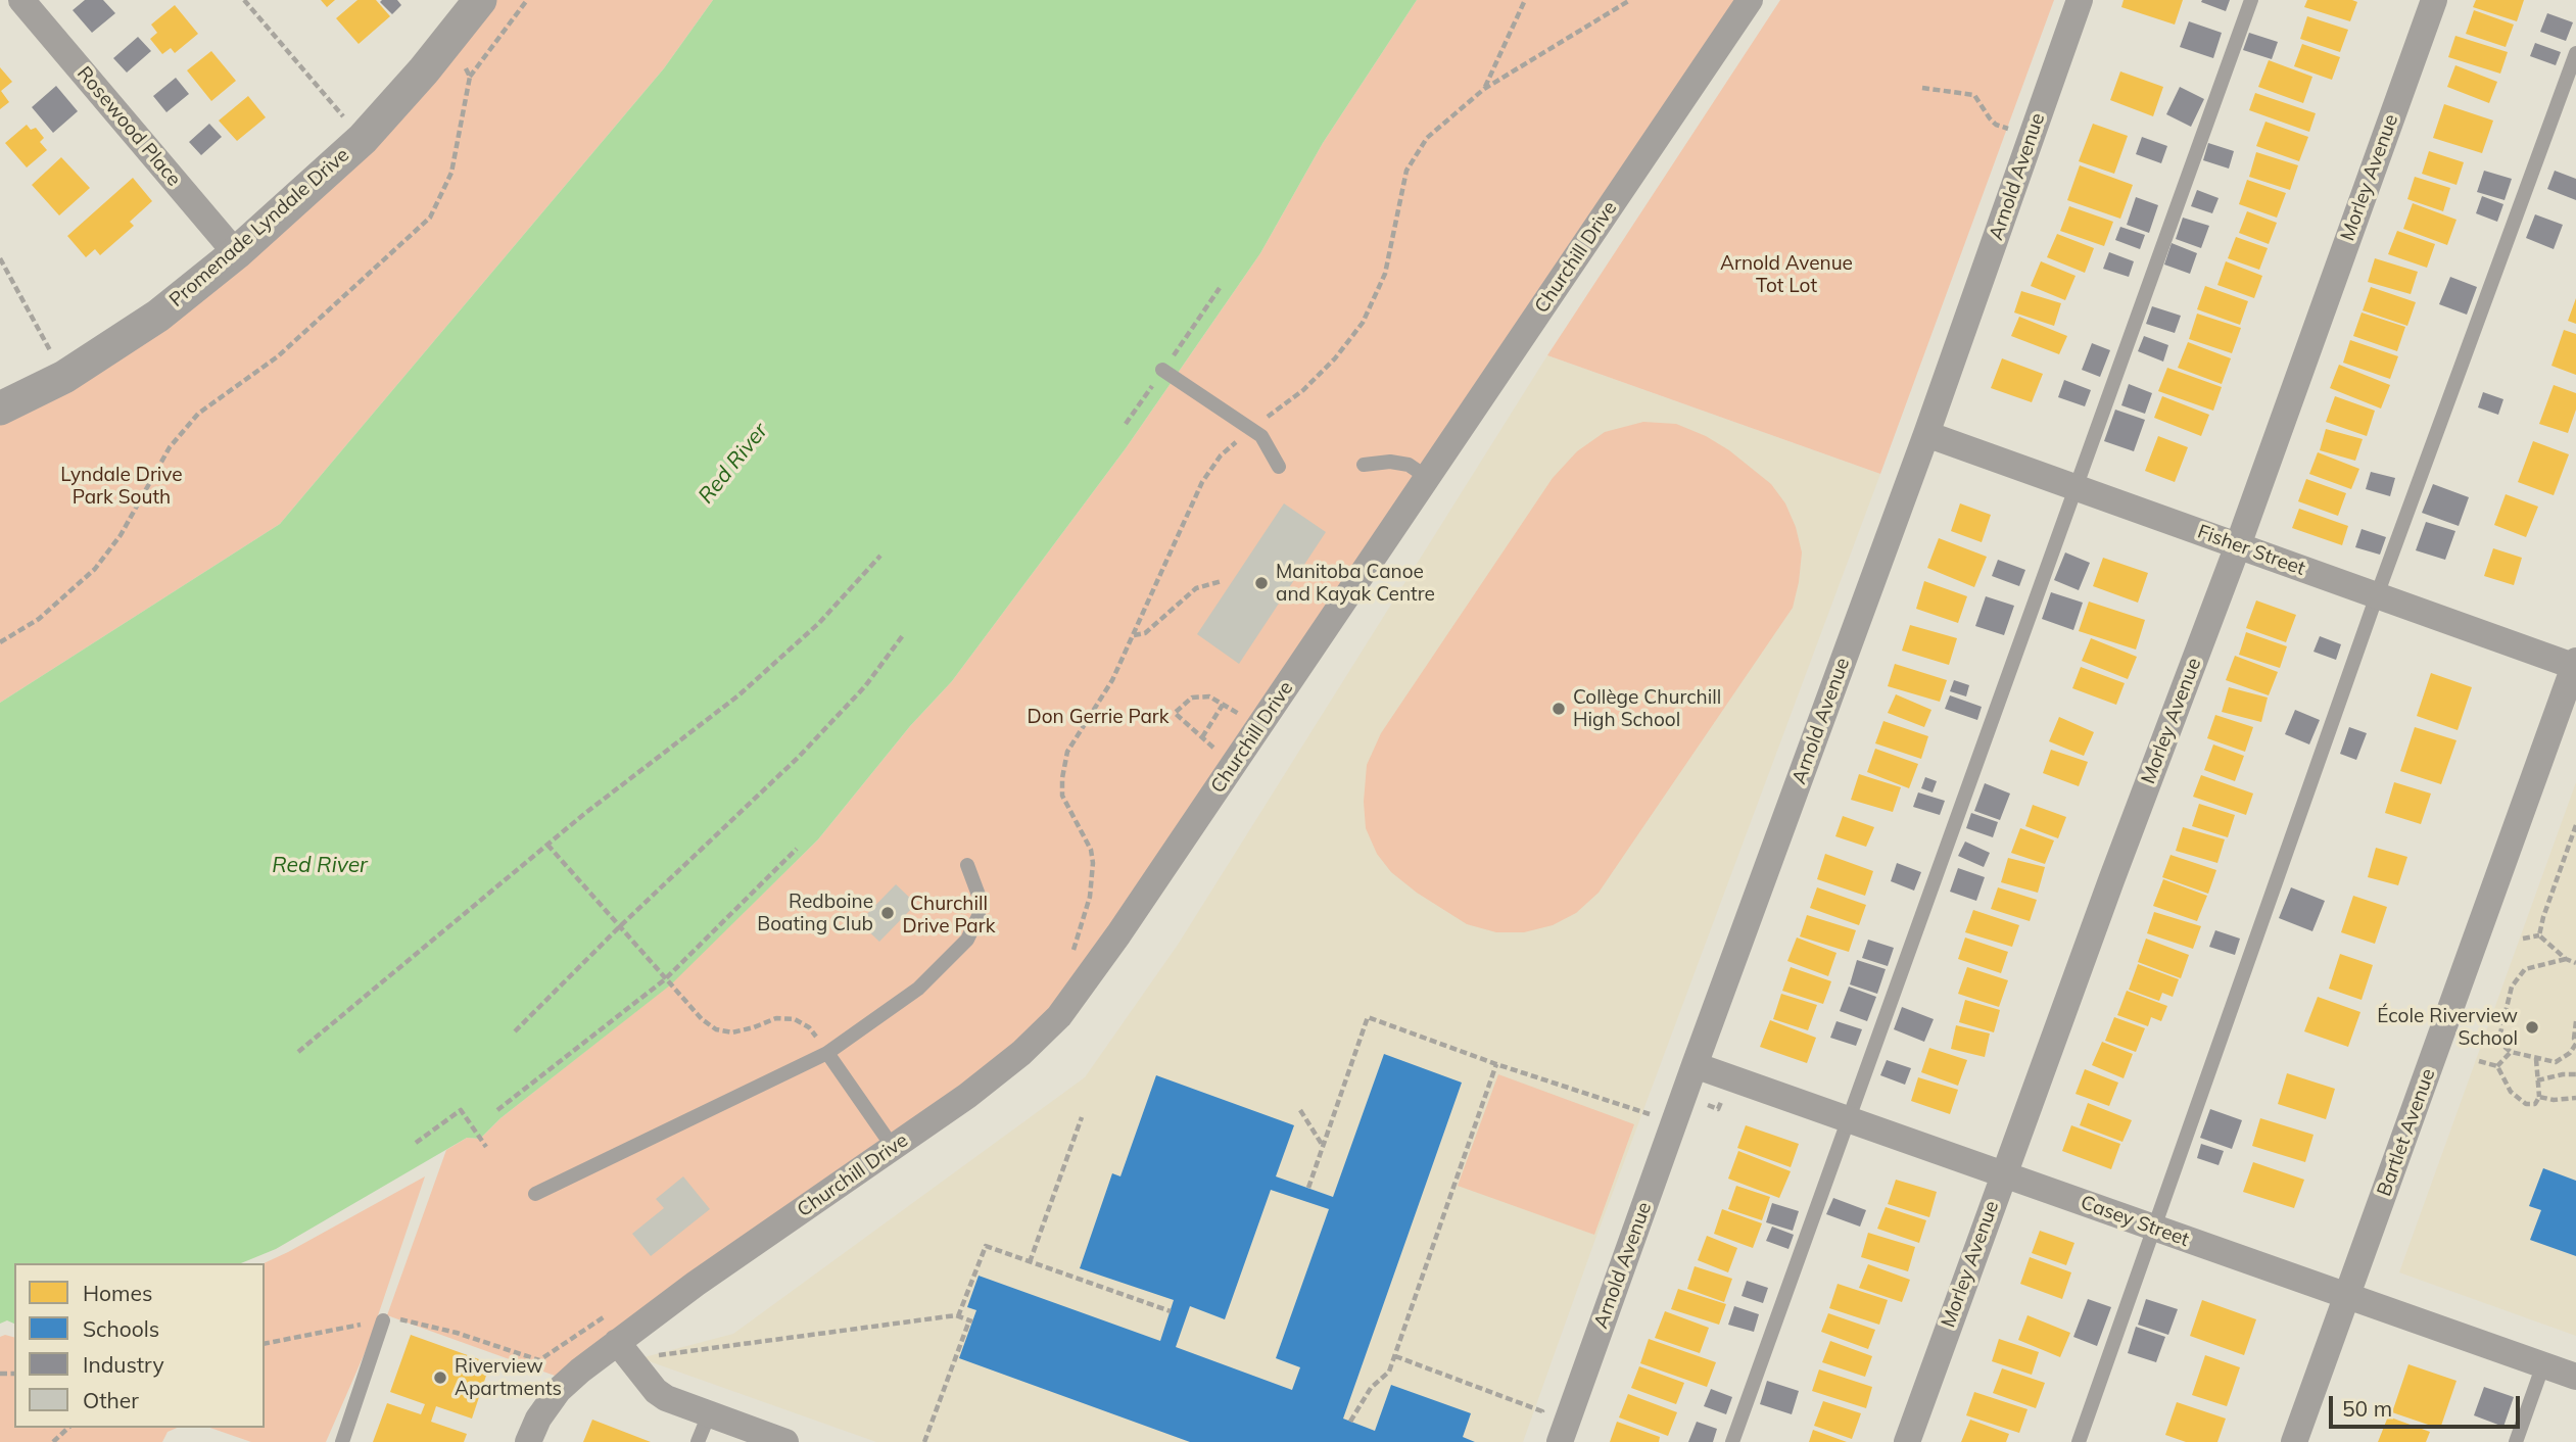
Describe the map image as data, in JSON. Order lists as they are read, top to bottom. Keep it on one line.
{"streets":{"street":["Rosewood Place","Arnold Avenue","Morley Avenue","Promenade Lyndale Drive","Churchill Drive","Fisher Street","Bartlet Avenue","Casey Street"]},"crossings":[["Rosewood Place","Promenade Lyndale Drive"],["Arnold Avenue","Fisher Street"],["Arnold Avenue","Casey Street"],["Morley Avenue","Fisher Street"],["Morley Avenue","Casey Street"],["Fisher Street","Bartlet Avenue"],["Bartlet Avenue","Casey Street"]],"water":["Red River"],"parks":["Arnold Avenue Tot Lot","Lyndale Drive Park South","Don Gerrie Park","Churchill Drive Park"],"places":["Manitoba Canoe and Kayak Centre","Collège Churchill High School","Redboine Boating Club","École Riverview School","Riverview Apartments"],"legend":["Homes","Schools","Industry","Other"],"scale_bar":"50 m"}
